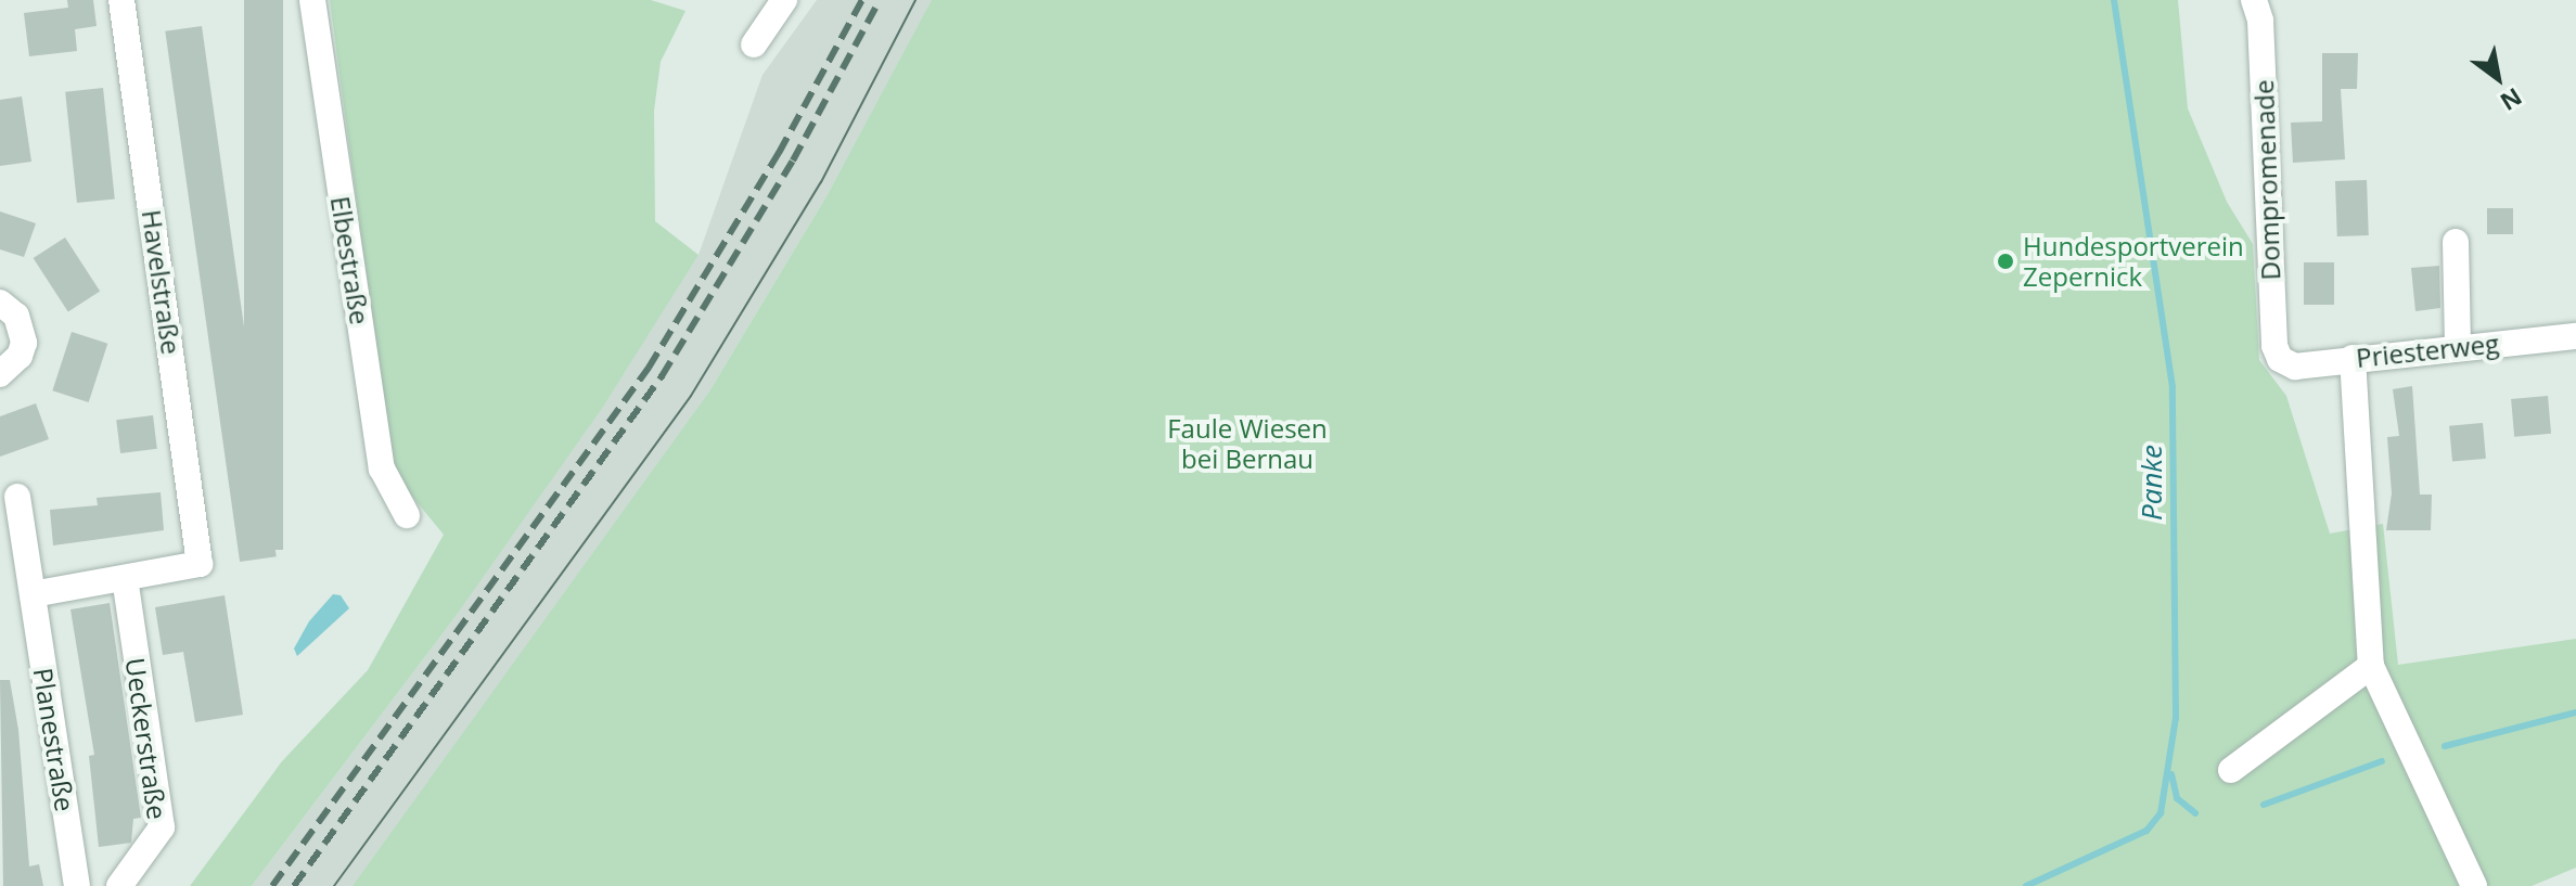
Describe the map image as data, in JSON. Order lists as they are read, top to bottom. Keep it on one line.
{"streets":{"street":["Dompromenade","Elbestraße","Havelstraße","Priesterweg","Ueckerstraße","Planestraße"]},"crossings":[["Dompromenade","Priesterweg"],["Havelstraße","Ueckerstraße"]],"water":["Panke"],"parks":["Faule Wiesen bei Bernau"],"places":["Hundesportverein Zepernick"],"north":"bottom right"}
